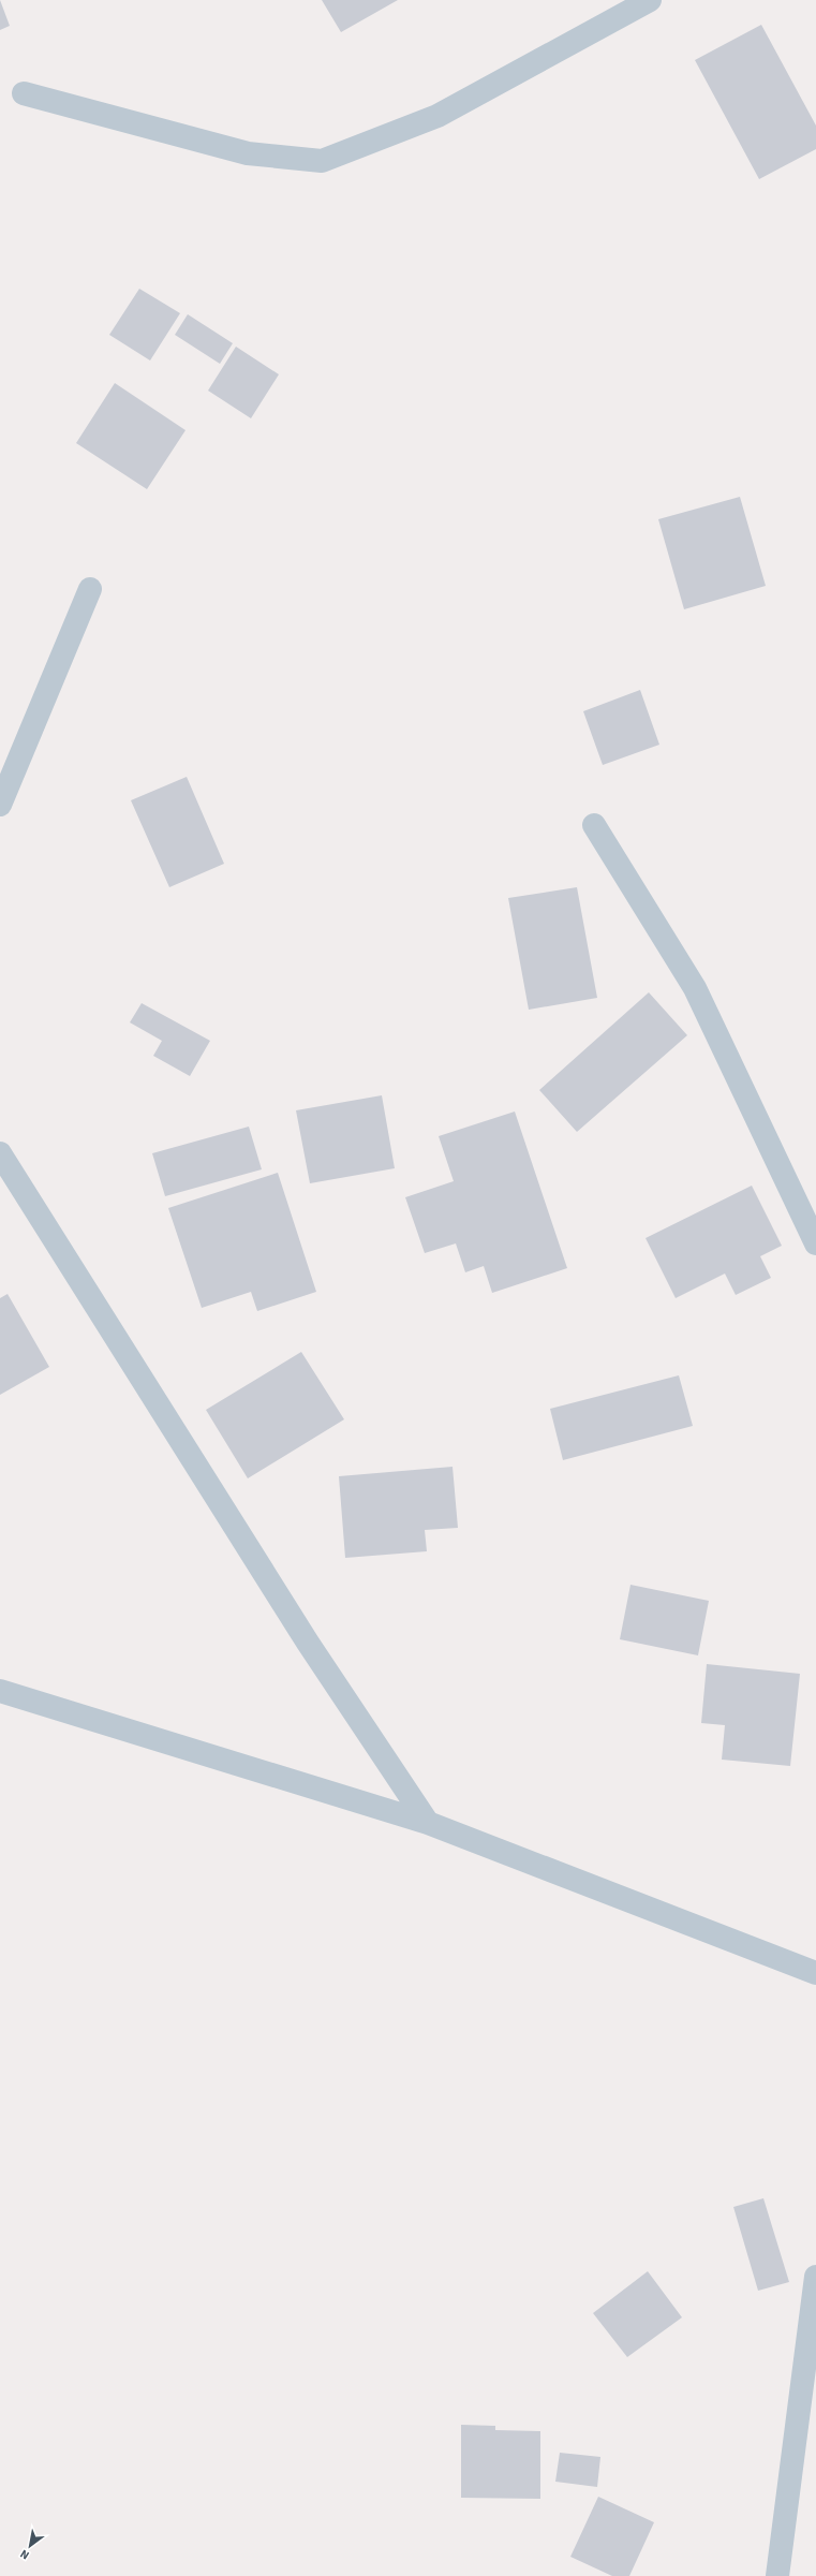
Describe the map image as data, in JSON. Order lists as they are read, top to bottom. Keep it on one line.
{"north":"bottom left"}
